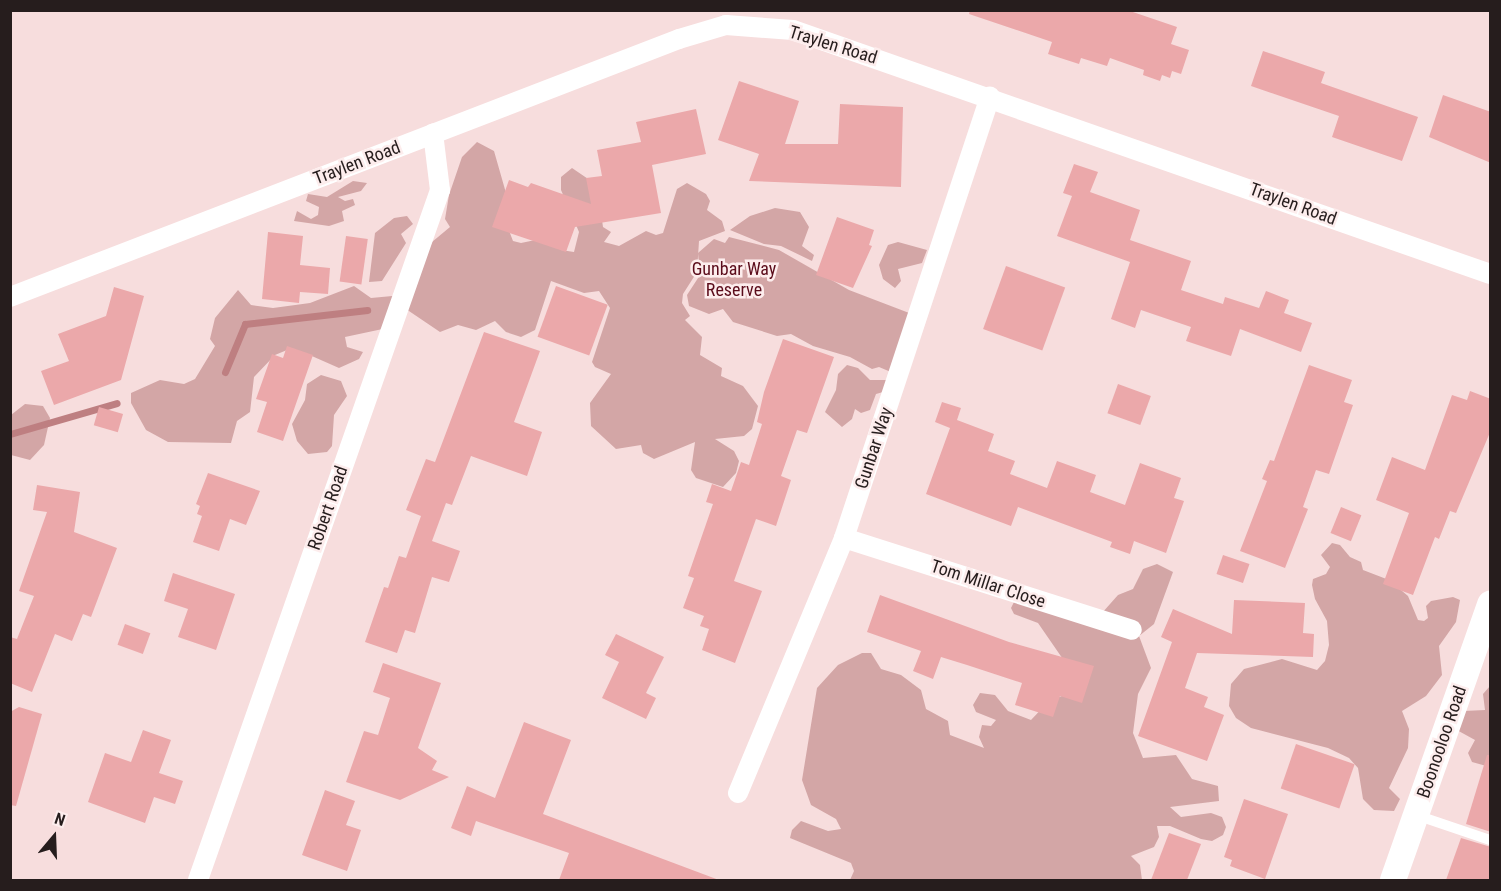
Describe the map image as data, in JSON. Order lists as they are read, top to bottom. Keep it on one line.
{"streets":{"street":["Traylen Road","Gunbar Way","Robert Road","Tom Millar Close","Boonooloo Road"]},"crossings":[["Traylen Road","Gunbar Way"],["Traylen Road","Robert Road"],["Gunbar Way","Tom Millar Close"]],"parks":["Gunbar Way Reserve"],"north":"top"}
